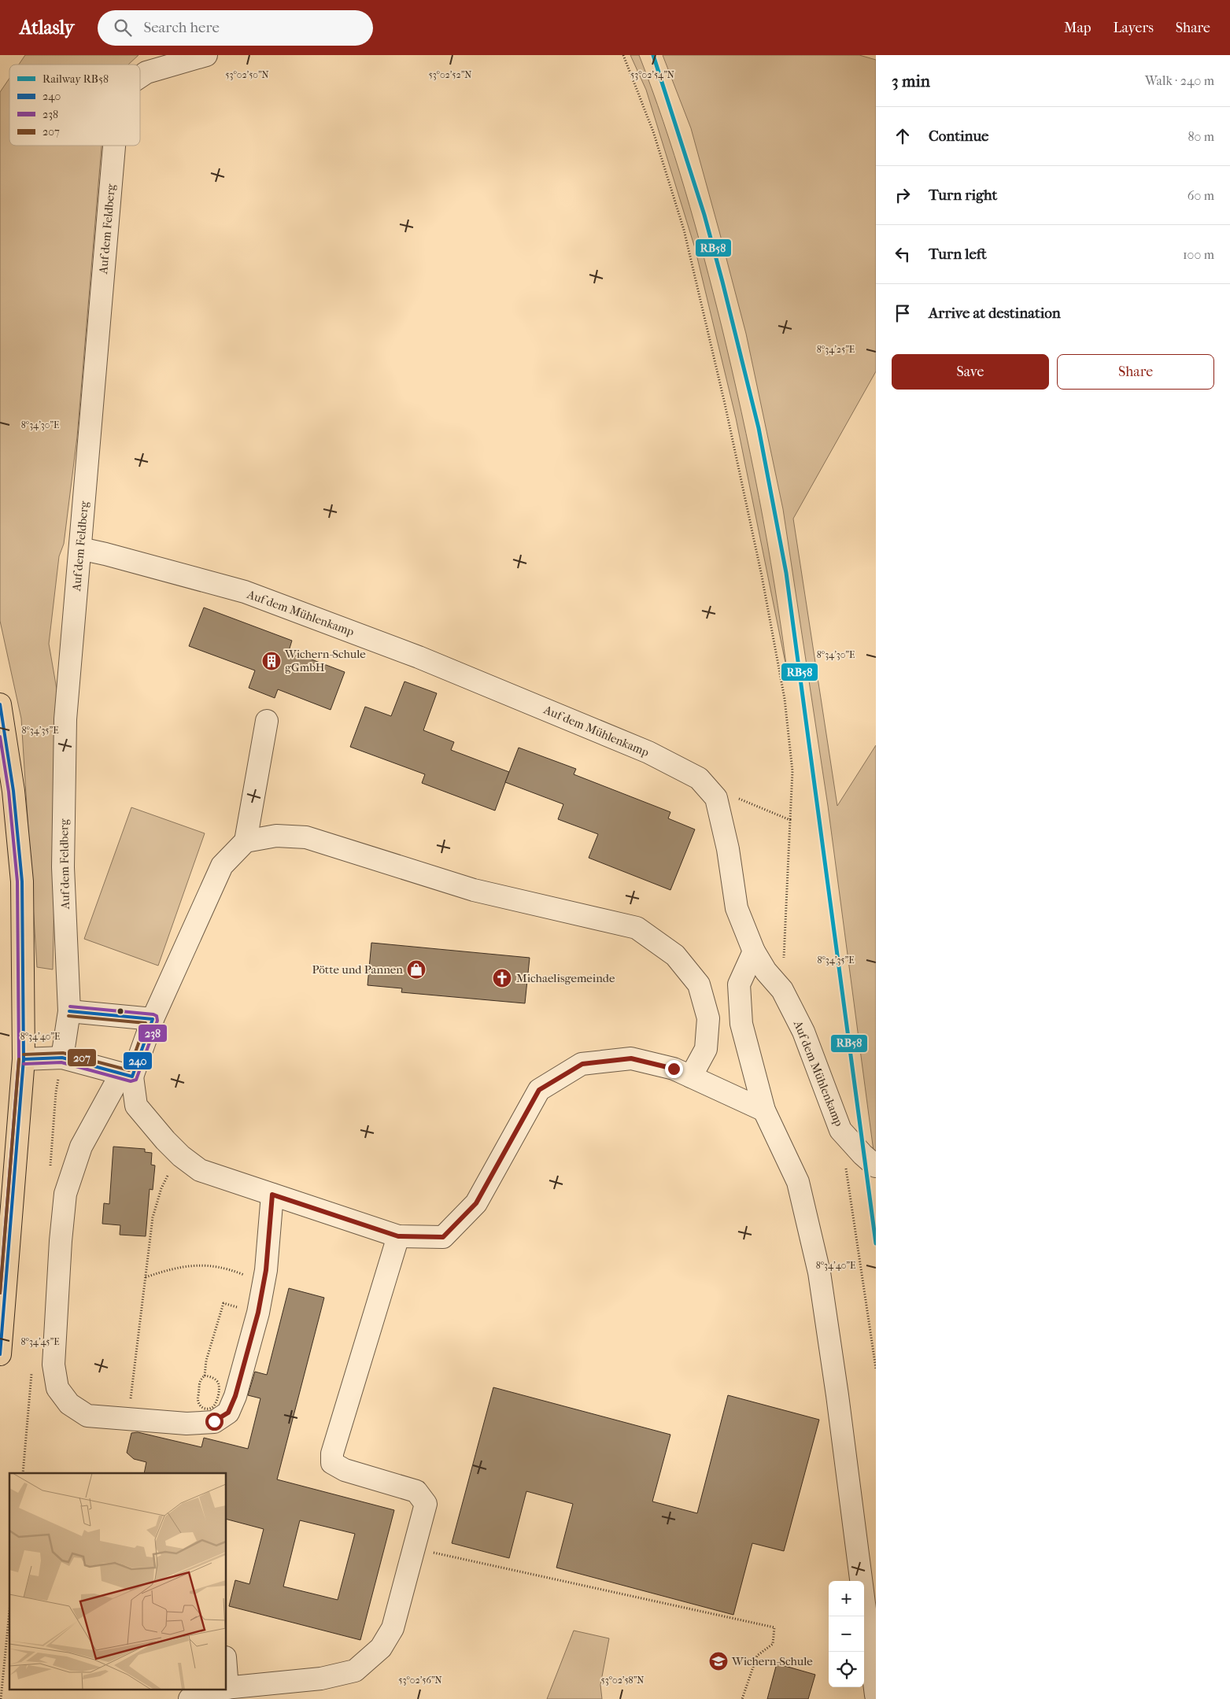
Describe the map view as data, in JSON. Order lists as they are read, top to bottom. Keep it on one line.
{"streets":{"street":["Auf dem Feldberg","Auf dem Mühlenkamp"]},"crossings":[["Auf dem Feldberg","Auf dem Mühlenkamp"]],"places":{"building":["Wichern-Schule gGmbH"],"shop":["Pötte und Pannen"],"church":["Michaelisgemeinde"],"school or university":["Wichern-Schule"]},"lines":["rail line RB58","transit line 240","transit line 238","transit line 207"],"legend":["Railway RB58","240","238","207"],"page":{"header":"Atlasly","search":"Search here","nav":["Map","Layers","Share"],"heading":["3 min","Walk · 240 m"],"list":[["Continue","80 m"],["Turn right","60 m"],["Turn left","100 m"],"Arrive at destination"],"buttons":["Save","Share"],"map_buttons":["+","−"]},"coordinates":["53°02'50\"N","53°02'52\"N","53°02'54\"N","8°34'25\"E","8°34'30\"E","8°34'35\"E","8°34'40\"E","8°34'45\"E","53°02'56\"N","53°02'58\"N"]}
